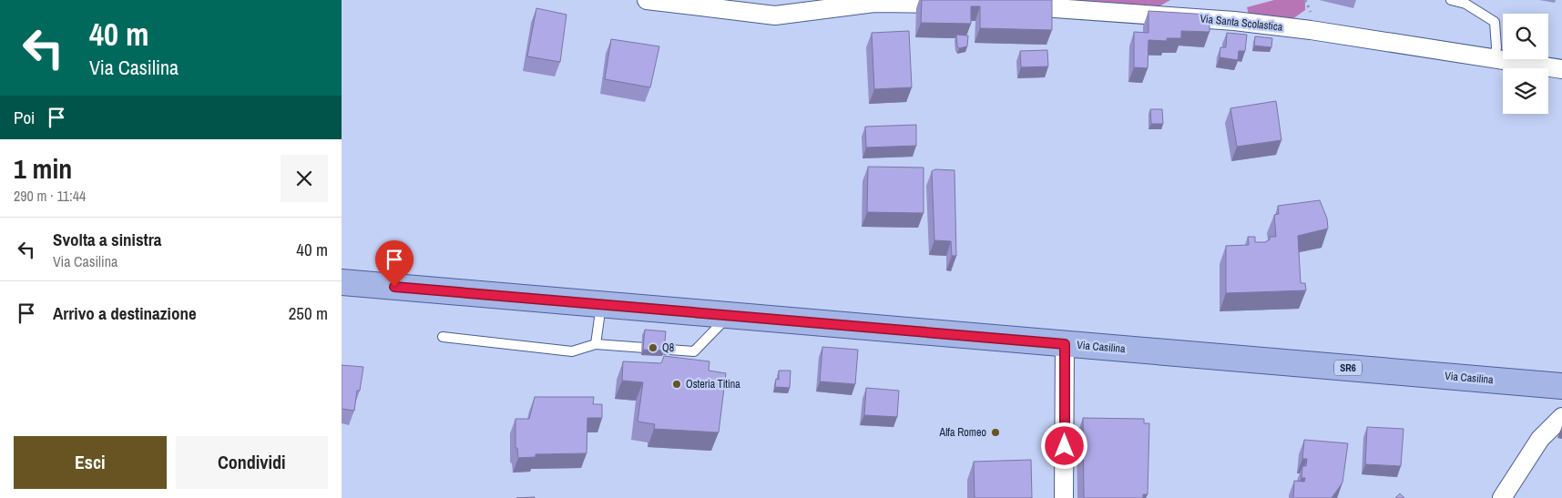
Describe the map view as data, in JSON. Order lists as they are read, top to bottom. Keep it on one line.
{"streets":{"main road":["Via Casilina","SR6"],"street":["Via Santa Scolastica"]},"places":["Q8","Osteria Titina","Alfa Romeo"],"page":{"turn":["40 m","Via Casilina"],"then":"Poi","heading":["1 min","290 m · 11:44"],"list":[{"name":"Svolta a sinistra","note":"Via Casilina","value":"40 m"},{"name":"Arrivo a destinazione","value":"250 m"}],"buttons":["Esci","Condividi"]}}
